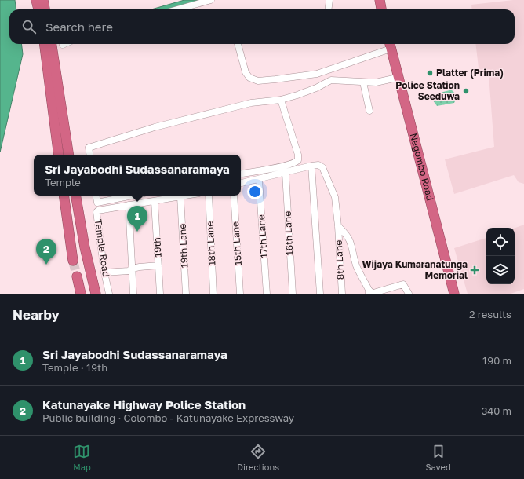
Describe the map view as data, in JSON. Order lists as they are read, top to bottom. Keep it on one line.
{"streets":{"highway":["Negombo Road"],"street":["16th Lane","17th Lane","18th Lane","15th Lane","19th Lane","19th","Temple Road","8th Lane"]},"crossings":[["19th Lane","Temple Road"],["19th","Temple Road"]],"places":{"other":["Platter (Prima)","Police Station Seeduwa"],"health":["Wijaya Kumaranatunga Memorial"]},"page":{"search":"Search here","popup":["Sri Jayabodhi Sudassanaramaya","Temple"],"pins":["1","2"],"heading":["Nearby","2 results"],"list":[{"mark":"1","name":"Sri Jayabodhi Sudassanaramaya","note":"Temple · 19th","value":"190 m"},{"mark":"2","name":"Katunayake Highway Police Station","note":"Public building · Colombo - Katunayake Expressway","value":"340 m"}],"nav":["Map","Directions","Saved"]}}
